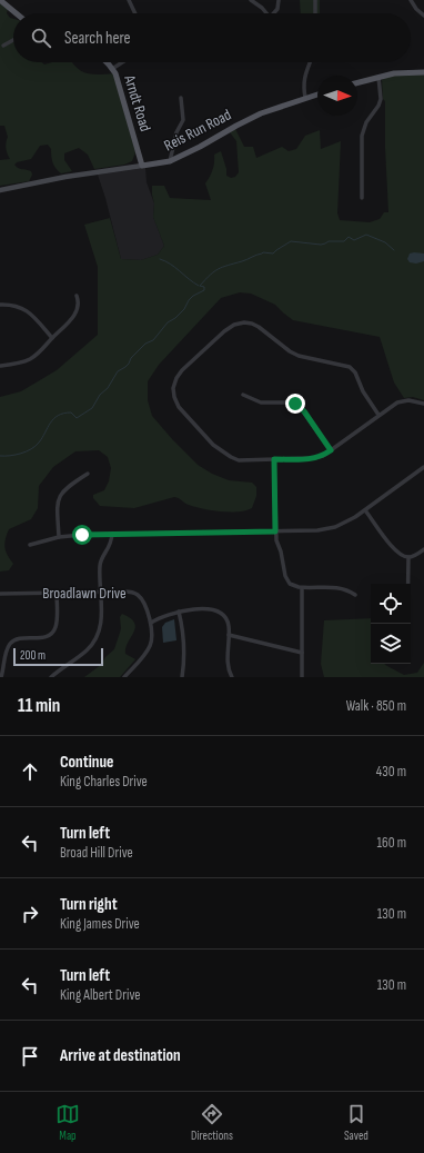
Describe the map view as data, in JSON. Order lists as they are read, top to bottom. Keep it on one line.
{"streets":{"main road":["Arndt Road","Reis Run Road"],"street":["Broadlawn Drive"]},"crossings":[["Arndt Road","Reis Run Road"]],"scale_bar":"200 m","north":"right","page":{"search":"Search here","scale":"200 m","heading":["11 min","Walk · 850 m"],"list":[["Continue","King Charles Drive","430 m"],["Turn left","Broad Hill Drive","160 m"],["Turn right","King James Drive","130 m"],["Turn left","King Albert Drive","130 m"],"Arrive at destination"],"nav":["Map","Directions","Saved"]}}
